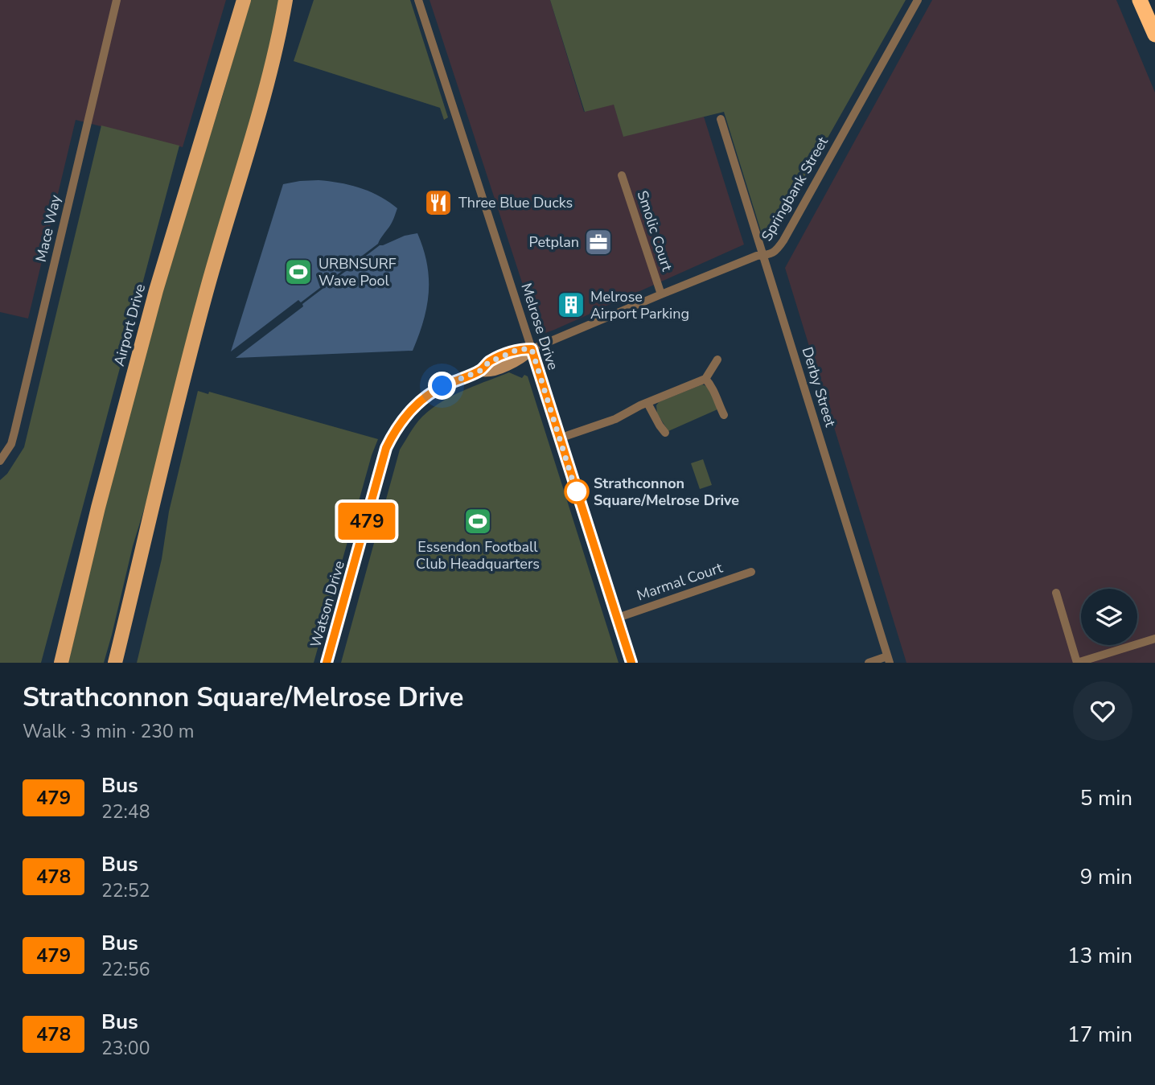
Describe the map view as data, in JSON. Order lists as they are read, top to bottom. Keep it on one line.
{"streets":{"main road":["Airport Drive"],"street":["Springbank Street","Mace Way","Smolic Court","Melrose Drive","Derby Street","Marmal Court","Watson Drive"]},"crossings":[["Springbank Street","Smolic Court"],["Springbank Street","Melrose Drive"],["Springbank Street","Derby Street"],["Springbank Street","Watson Drive"],["Melrose Drive","Marmal Court"],["Melrose Drive","Watson Drive"]],"places":{"restaurant":["Three Blue Ducks"],"office":["Petplan"],"sports":["URBNSURF Wave Pool","Essendon Football Club Headquarters"],"building":["Melrose Airport Parking"],"other":["Strathconnon Square/Melrose Drive"]},"lines":["bus line 479"],"page":{"on_map":"479","heading":["Strathconnon Square/Melrose Drive","Walk · 3 min · 230 m"],"list":[{"mark":"479","name":"Bus","note":"22:48","value":"5 min"},{"mark":"478","name":"Bus","note":"22:52","value":"9 min"},{"mark":"479","name":"Bus","note":"22:56","value":"13 min"},{"mark":"478","name":"Bus","note":"23:00","value":"17 min"}]}}
